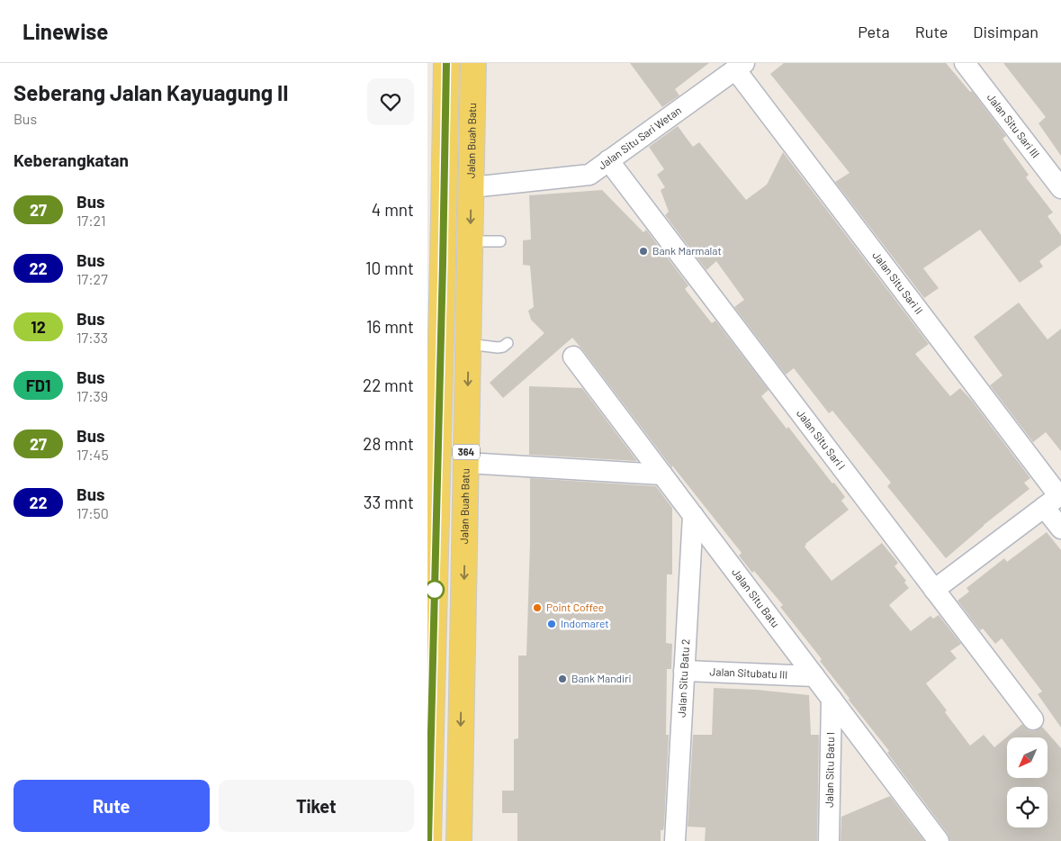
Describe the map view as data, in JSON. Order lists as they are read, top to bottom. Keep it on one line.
{"streets":{"main road":["Jalan Buah Batu","364"],"street":["Jalan Situ Sari III","Jalan Situ Sari Wetan","Jalan Situ Sari II","Jalan Situ Sari I","Jalan Situ Batu","Jalan Situbatu III","Jalan Situ Batu 2","Jalan Situ Batu I"]},"crossings":[["Jalan Situ Sari Wetan","Jalan Buah Batu"],["Jalan Situ Sari Wetan","Jalan Situ Sari II"],["Jalan Situ Sari Wetan","Jalan Situ Sari I"],["Jalan Situ Batu","Jalan Situbatu III"],["Jalan Situ Batu","Jalan Situ Batu 2"],["Jalan Situ Batu","Jalan Situ Batu I"],["Jalan Situbatu III","Jalan Situ Batu 2"]],"places":["Bank Marmalat","Point Coffee","Indomaret","Bank Mandiri"],"lines":["bus line 27"],"north":"bottom left","page":{"header":"Linewise","nav":["Peta","Rute","Disimpan"],"heading":[["Seberang Jalan Kayuagung II","Bus"],"Keberangkatan"],"list":[{"mark":"27","name":"Bus","note":"17:21","value":"4 mnt"},{"mark":"22","name":"Bus","note":"17:27","value":"10 mnt"},{"mark":"12","name":"Bus","note":"17:33","value":"16 mnt"},{"mark":"FD1","name":"Bus","note":"17:39","value":"22 mnt"},{"mark":"27","name":"Bus","note":"17:45","value":"28 mnt"},{"mark":"22","name":"Bus","note":"17:50","value":"33 mnt"}],"buttons":["Rute","Tiket"]}}
